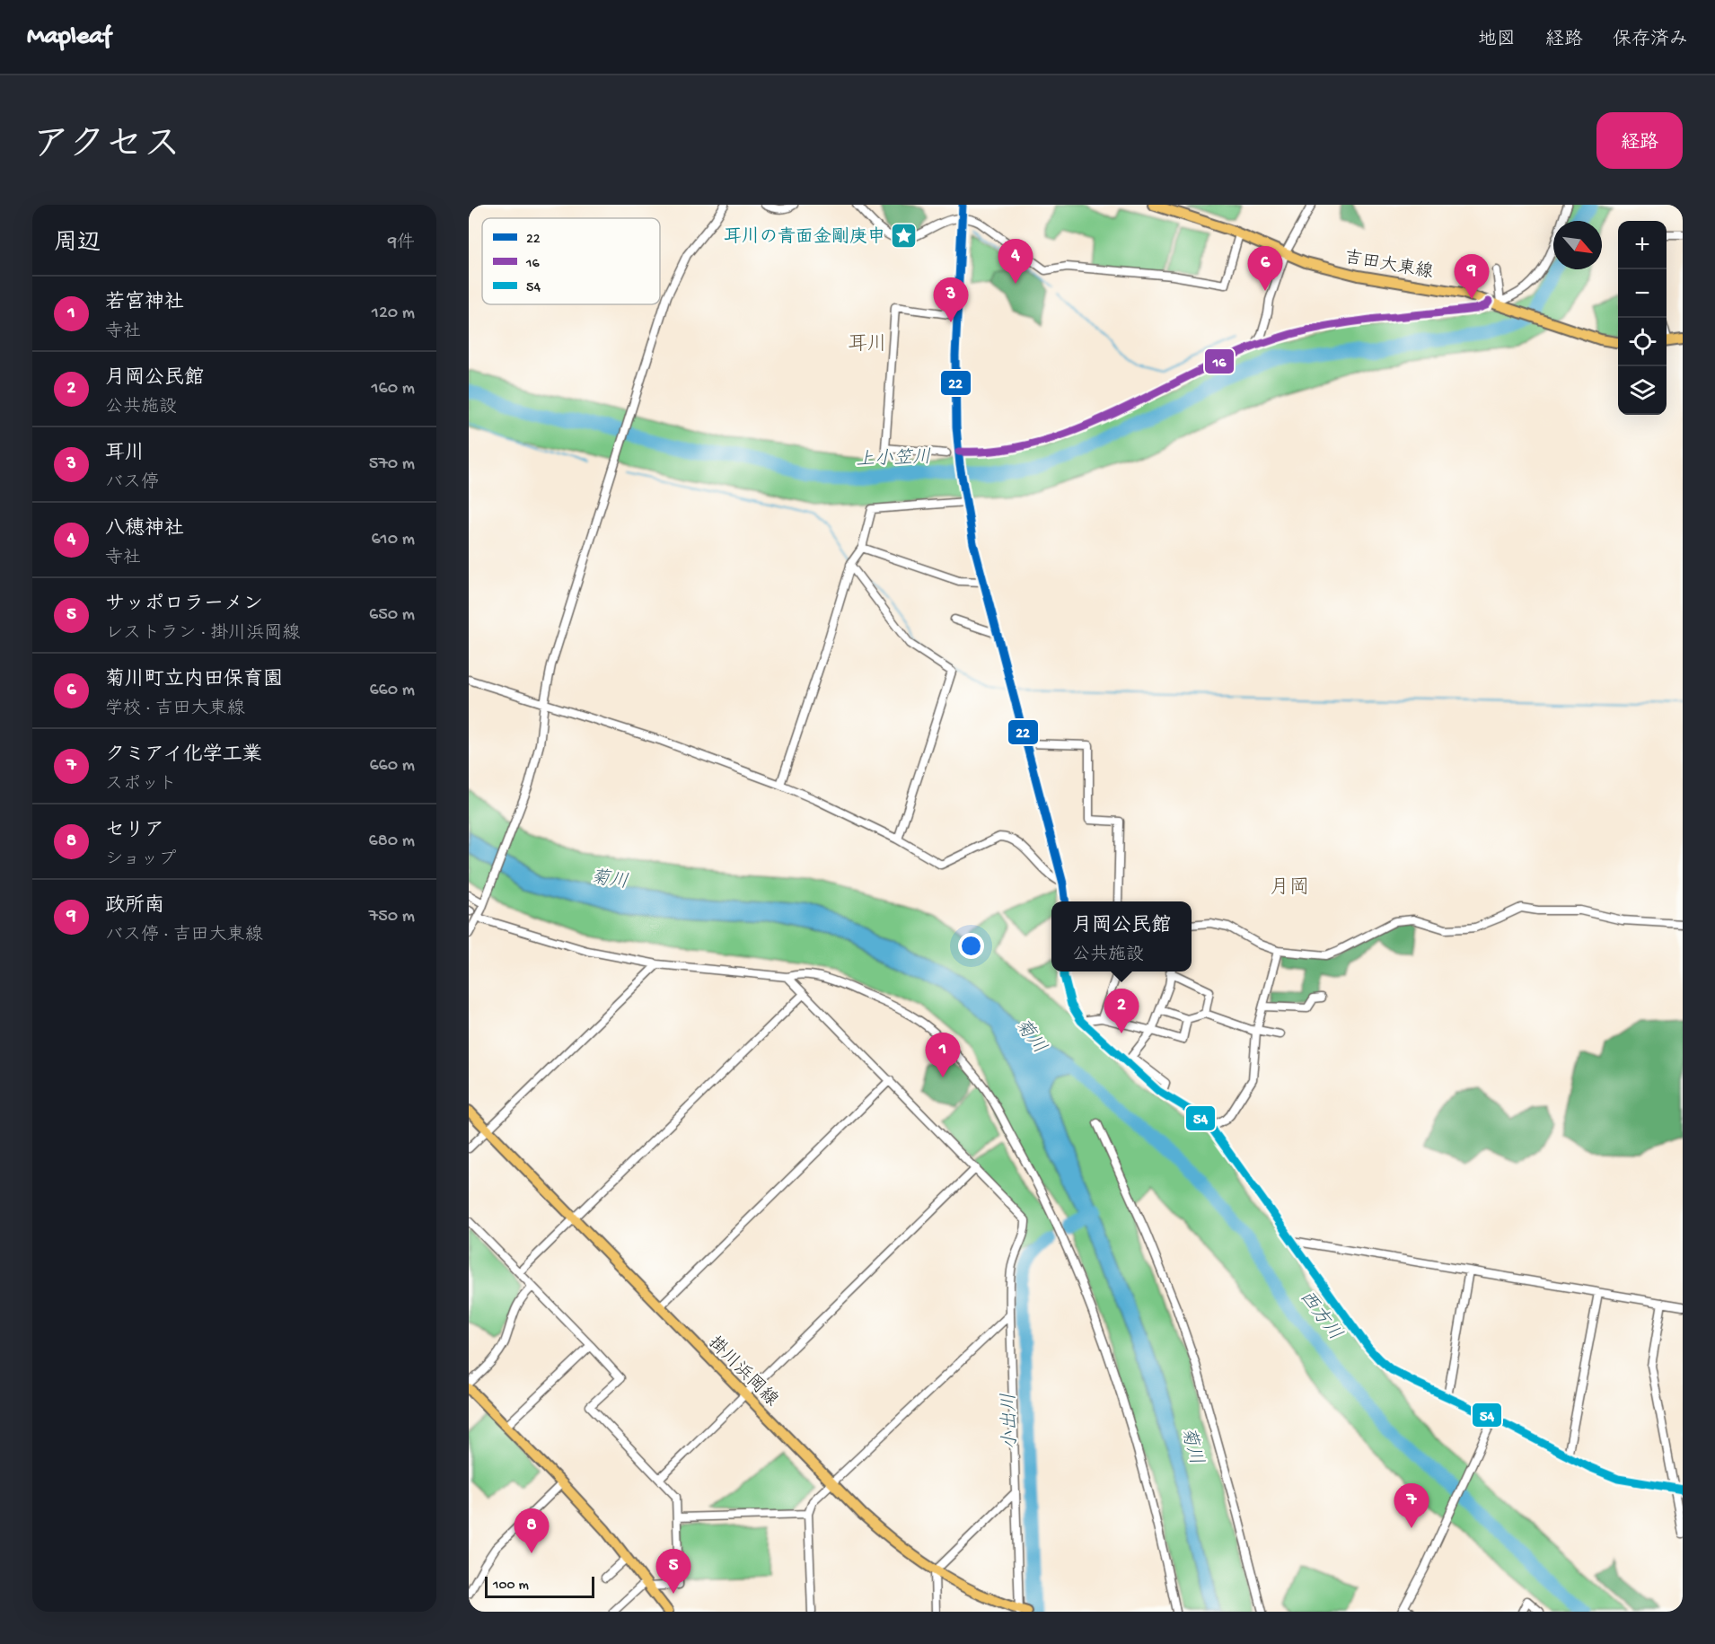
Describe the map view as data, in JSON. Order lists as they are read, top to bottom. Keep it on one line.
{"streets":{"main road":["吉田大東線","掛川浜岡線"]},"districts":["耳川","月岡"],"water":["上小笠川","菊川","西方川","小出川"],"places":{"place":["耳川の青面金剛庚申"]},"lines":["transit line 22","transit line 16","transit line 54"],"legend":["22","16","54"],"scale_bar":"100 m","north":"bottom right","page":{"header":"Mapleaf","nav":["地図","経路","保存済み"],"title":"アクセス","buttons":"経路","heading":["周辺","9件"],"map_buttons":["+","−"],"pins":["4","6","9","3","2","1","7","8","5"],"list":[{"mark":"1","name":"若宮神社","note":"寺社","value":"120 m"},{"mark":"2","name":"月岡公民館","note":"公共施設","value":"160 m"},{"mark":"3","name":"耳川","note":"バス停","value":"570 m"},{"mark":"4","name":"八穂神社","note":"寺社","value":"610 m"},{"mark":"5","name":"サッポロラーメン","note":"レストラン · 掛川浜岡線","value":"650 m"},{"mark":"6","name":"菊川町立内田保育園","note":"学校 · 吉田大東線","value":"660 m"},{"mark":"7","name":"クミアイ化学工業","note":"スポット","value":"660 m"},{"mark":"8","name":"セリア","note":"ショップ","value":"680 m"},{"mark":"9","name":"政所南","note":"バス停 · 吉田大東線","value":"750 m"}],"popup":["月岡公民館","公共施設"],"scale":"100 m"}}
